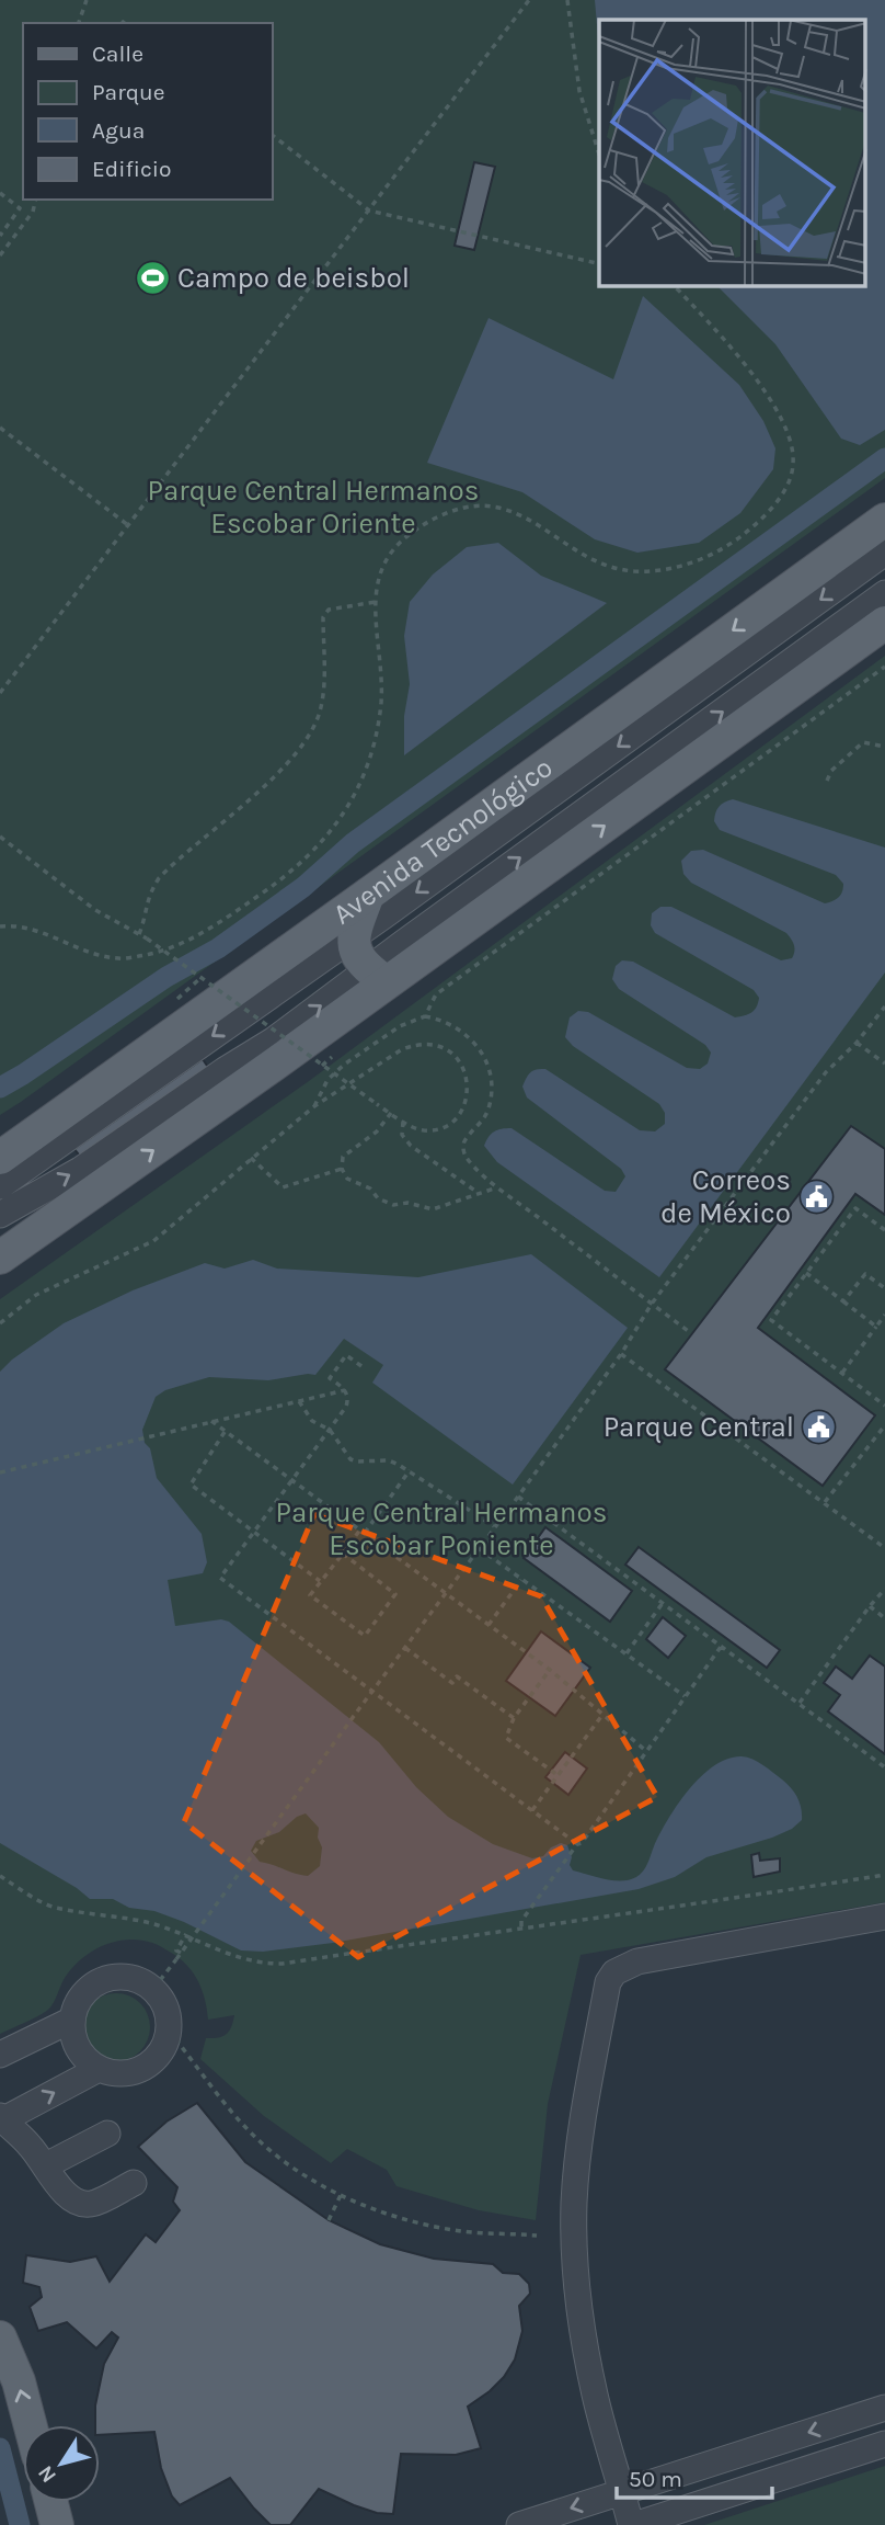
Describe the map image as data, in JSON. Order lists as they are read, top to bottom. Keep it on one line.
{"streets":{"main road":["Avenida Tecnológico"]},"parks":["Parque Central Hermanos Escobar Oriente","Parque Central Hermanos Escobar Poniente"],"places":{"sports":["Campo de beisbol"],"public building":["Correos de México","Parque Central"]},"legend":["Calle","Parque","Agua","Edificio"],"scale_bar":"50 m","north":"bottom left"}
